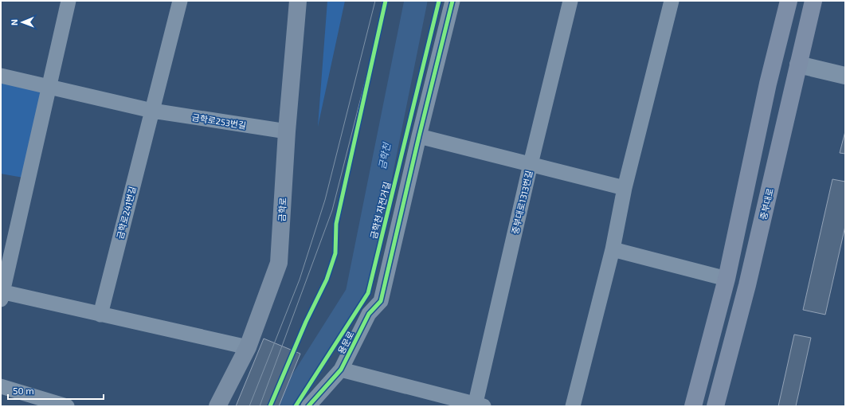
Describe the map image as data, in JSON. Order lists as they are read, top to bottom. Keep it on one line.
{"streets":{"main road":["중부대로","금학로"],"street":["금학로253번길","중부대로1313번길","금학로241번길","용문로"],"cycle path":["금학천 자전거길"]},"crossings":[["금학로253번길","금학로"],["금학로253번길","금학로241번길"],["중부대로1313번길","용문로"]],"water":["금학천"],"scale_bar":"50 m","north":"left"}
